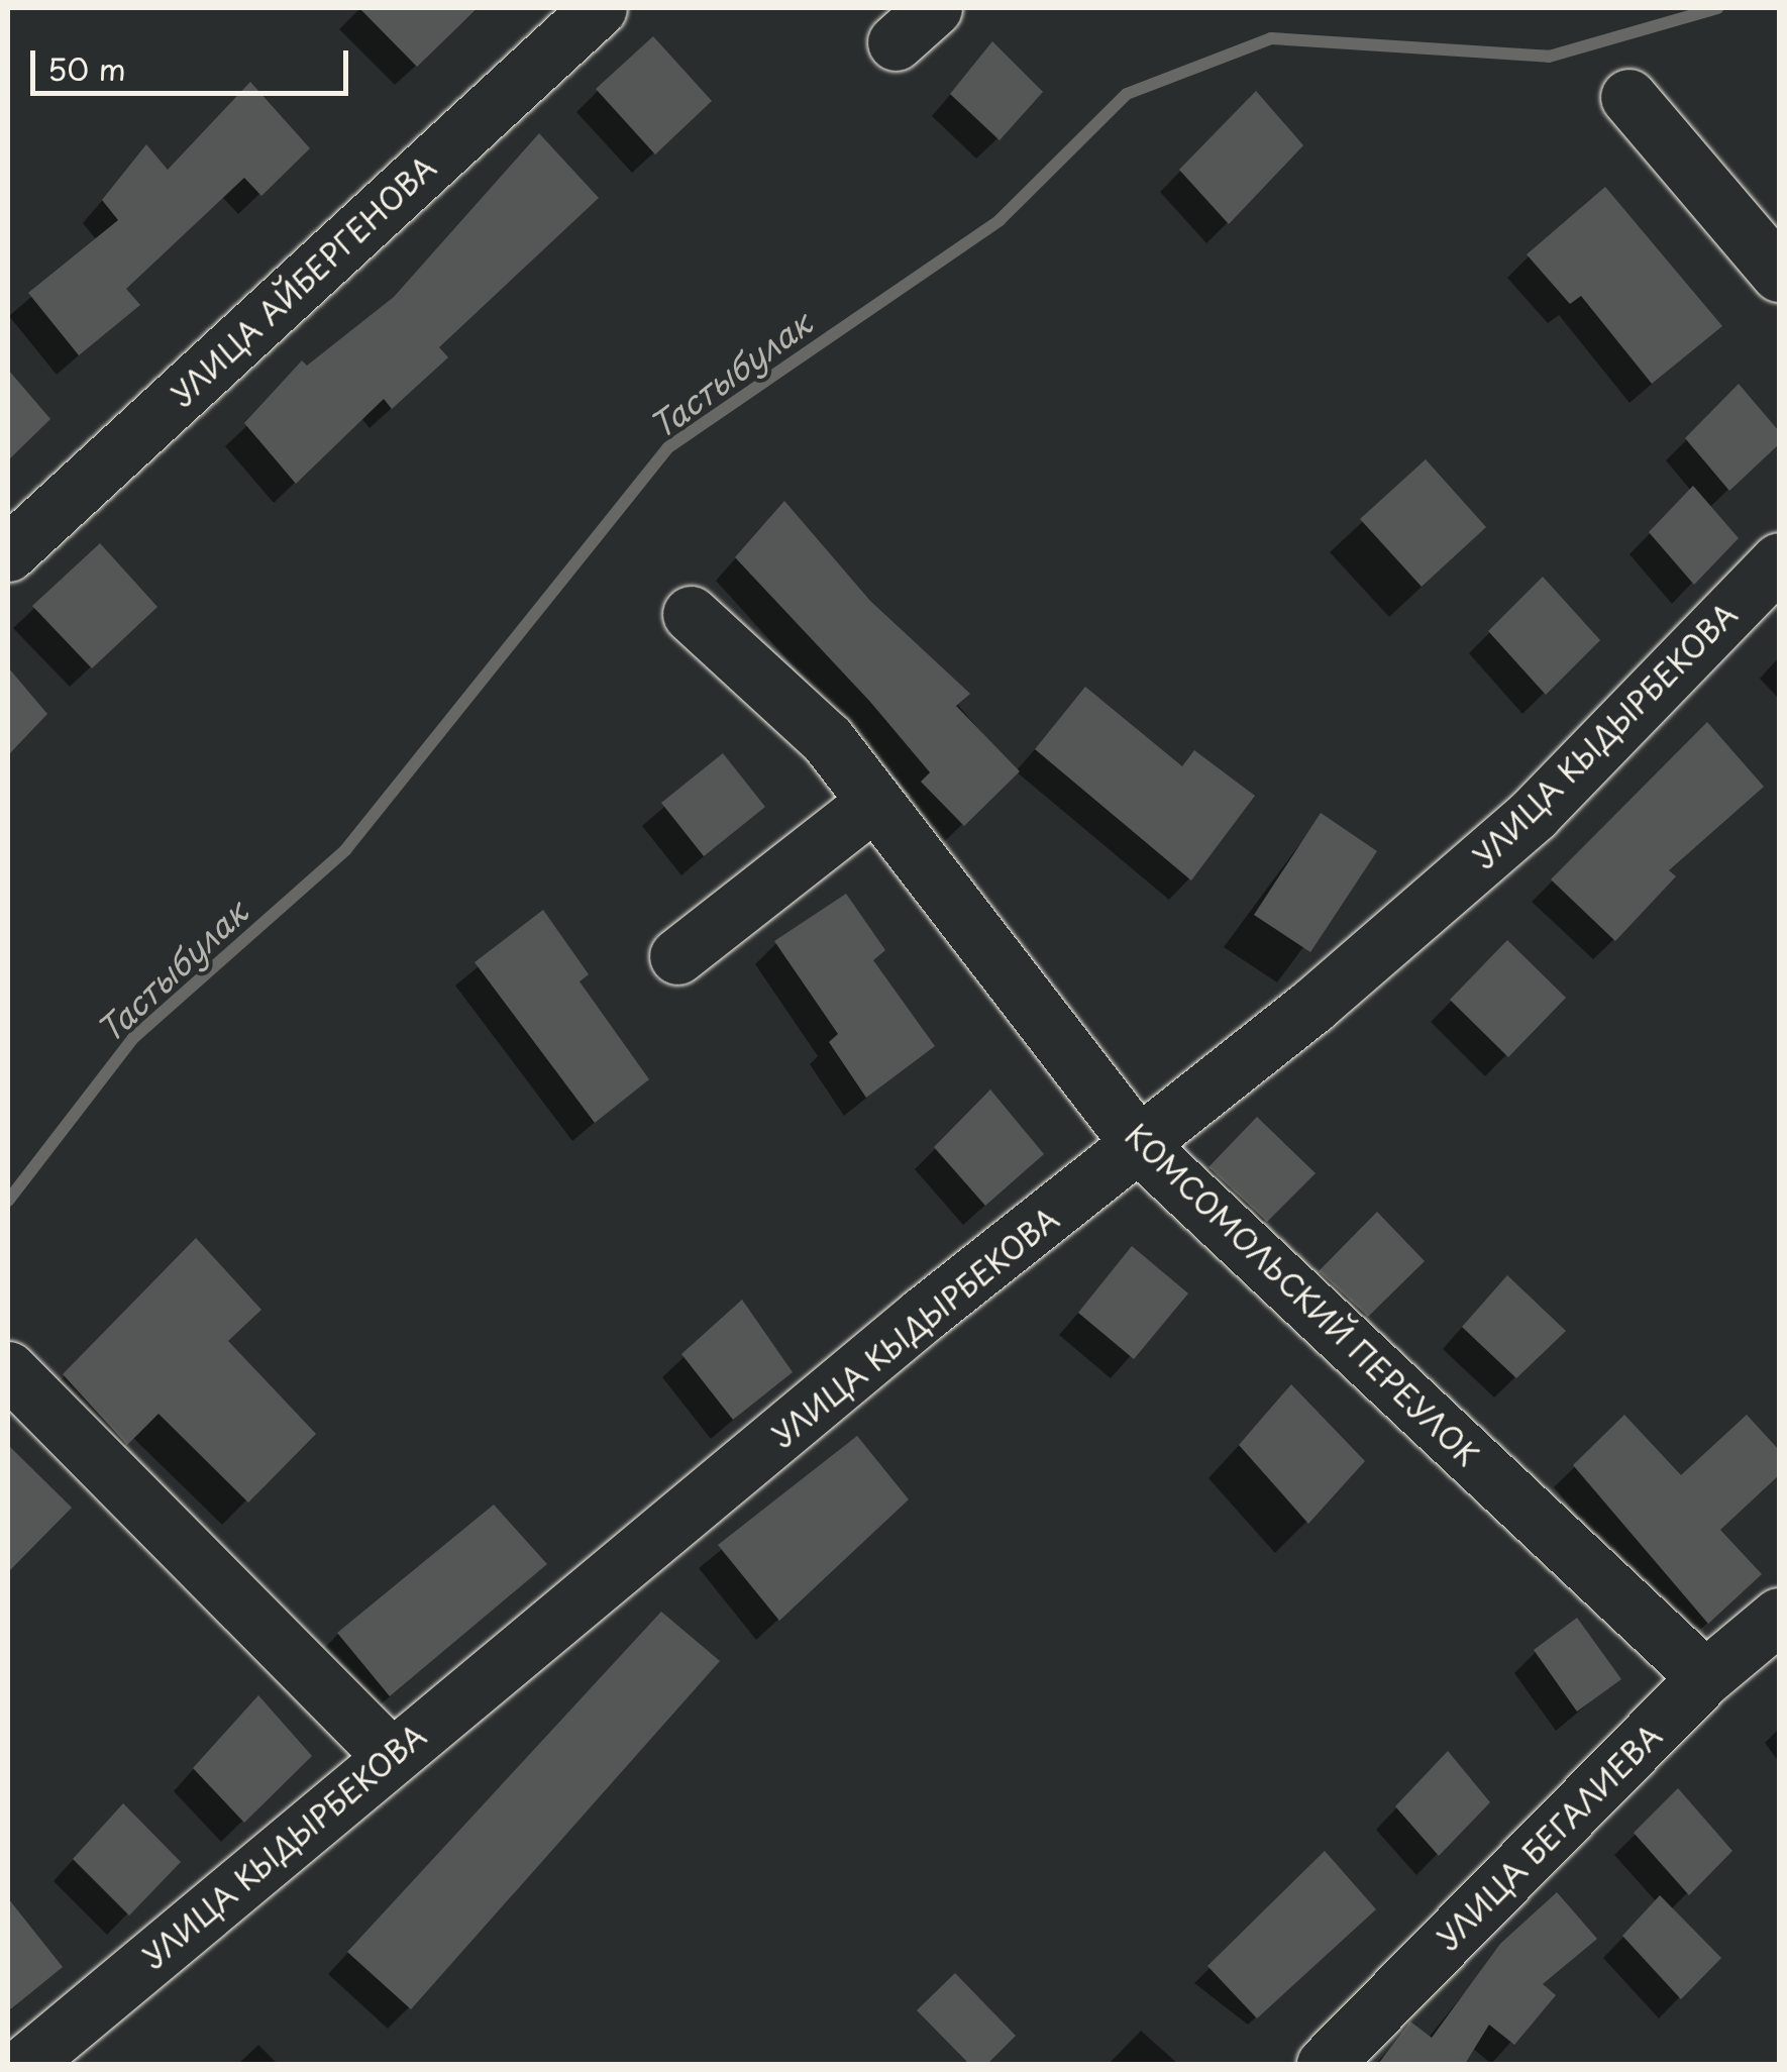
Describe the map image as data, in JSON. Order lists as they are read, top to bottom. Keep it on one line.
{"streets":{"street":["УЛИЦА АЙБЕРГЕНОВА","УЛИЦА КЫДЫРБЕКОВА","КОМСОМОЛЬСКИЙ ПЕРЕУЛОК","УЛИЦА БЕГАЛИЕВА"]},"crossings":[["УЛИЦА КЫДЫРБЕКОВА","КОМСОМОЛЬСКИЙ ПЕРЕУЛОК"],["КОМСОМОЛЬСКИЙ ПЕРЕУЛОК","УЛИЦА БЕГАЛИЕВА"]],"water":["Тастыбулак"],"scale_bar":"50 m"}
